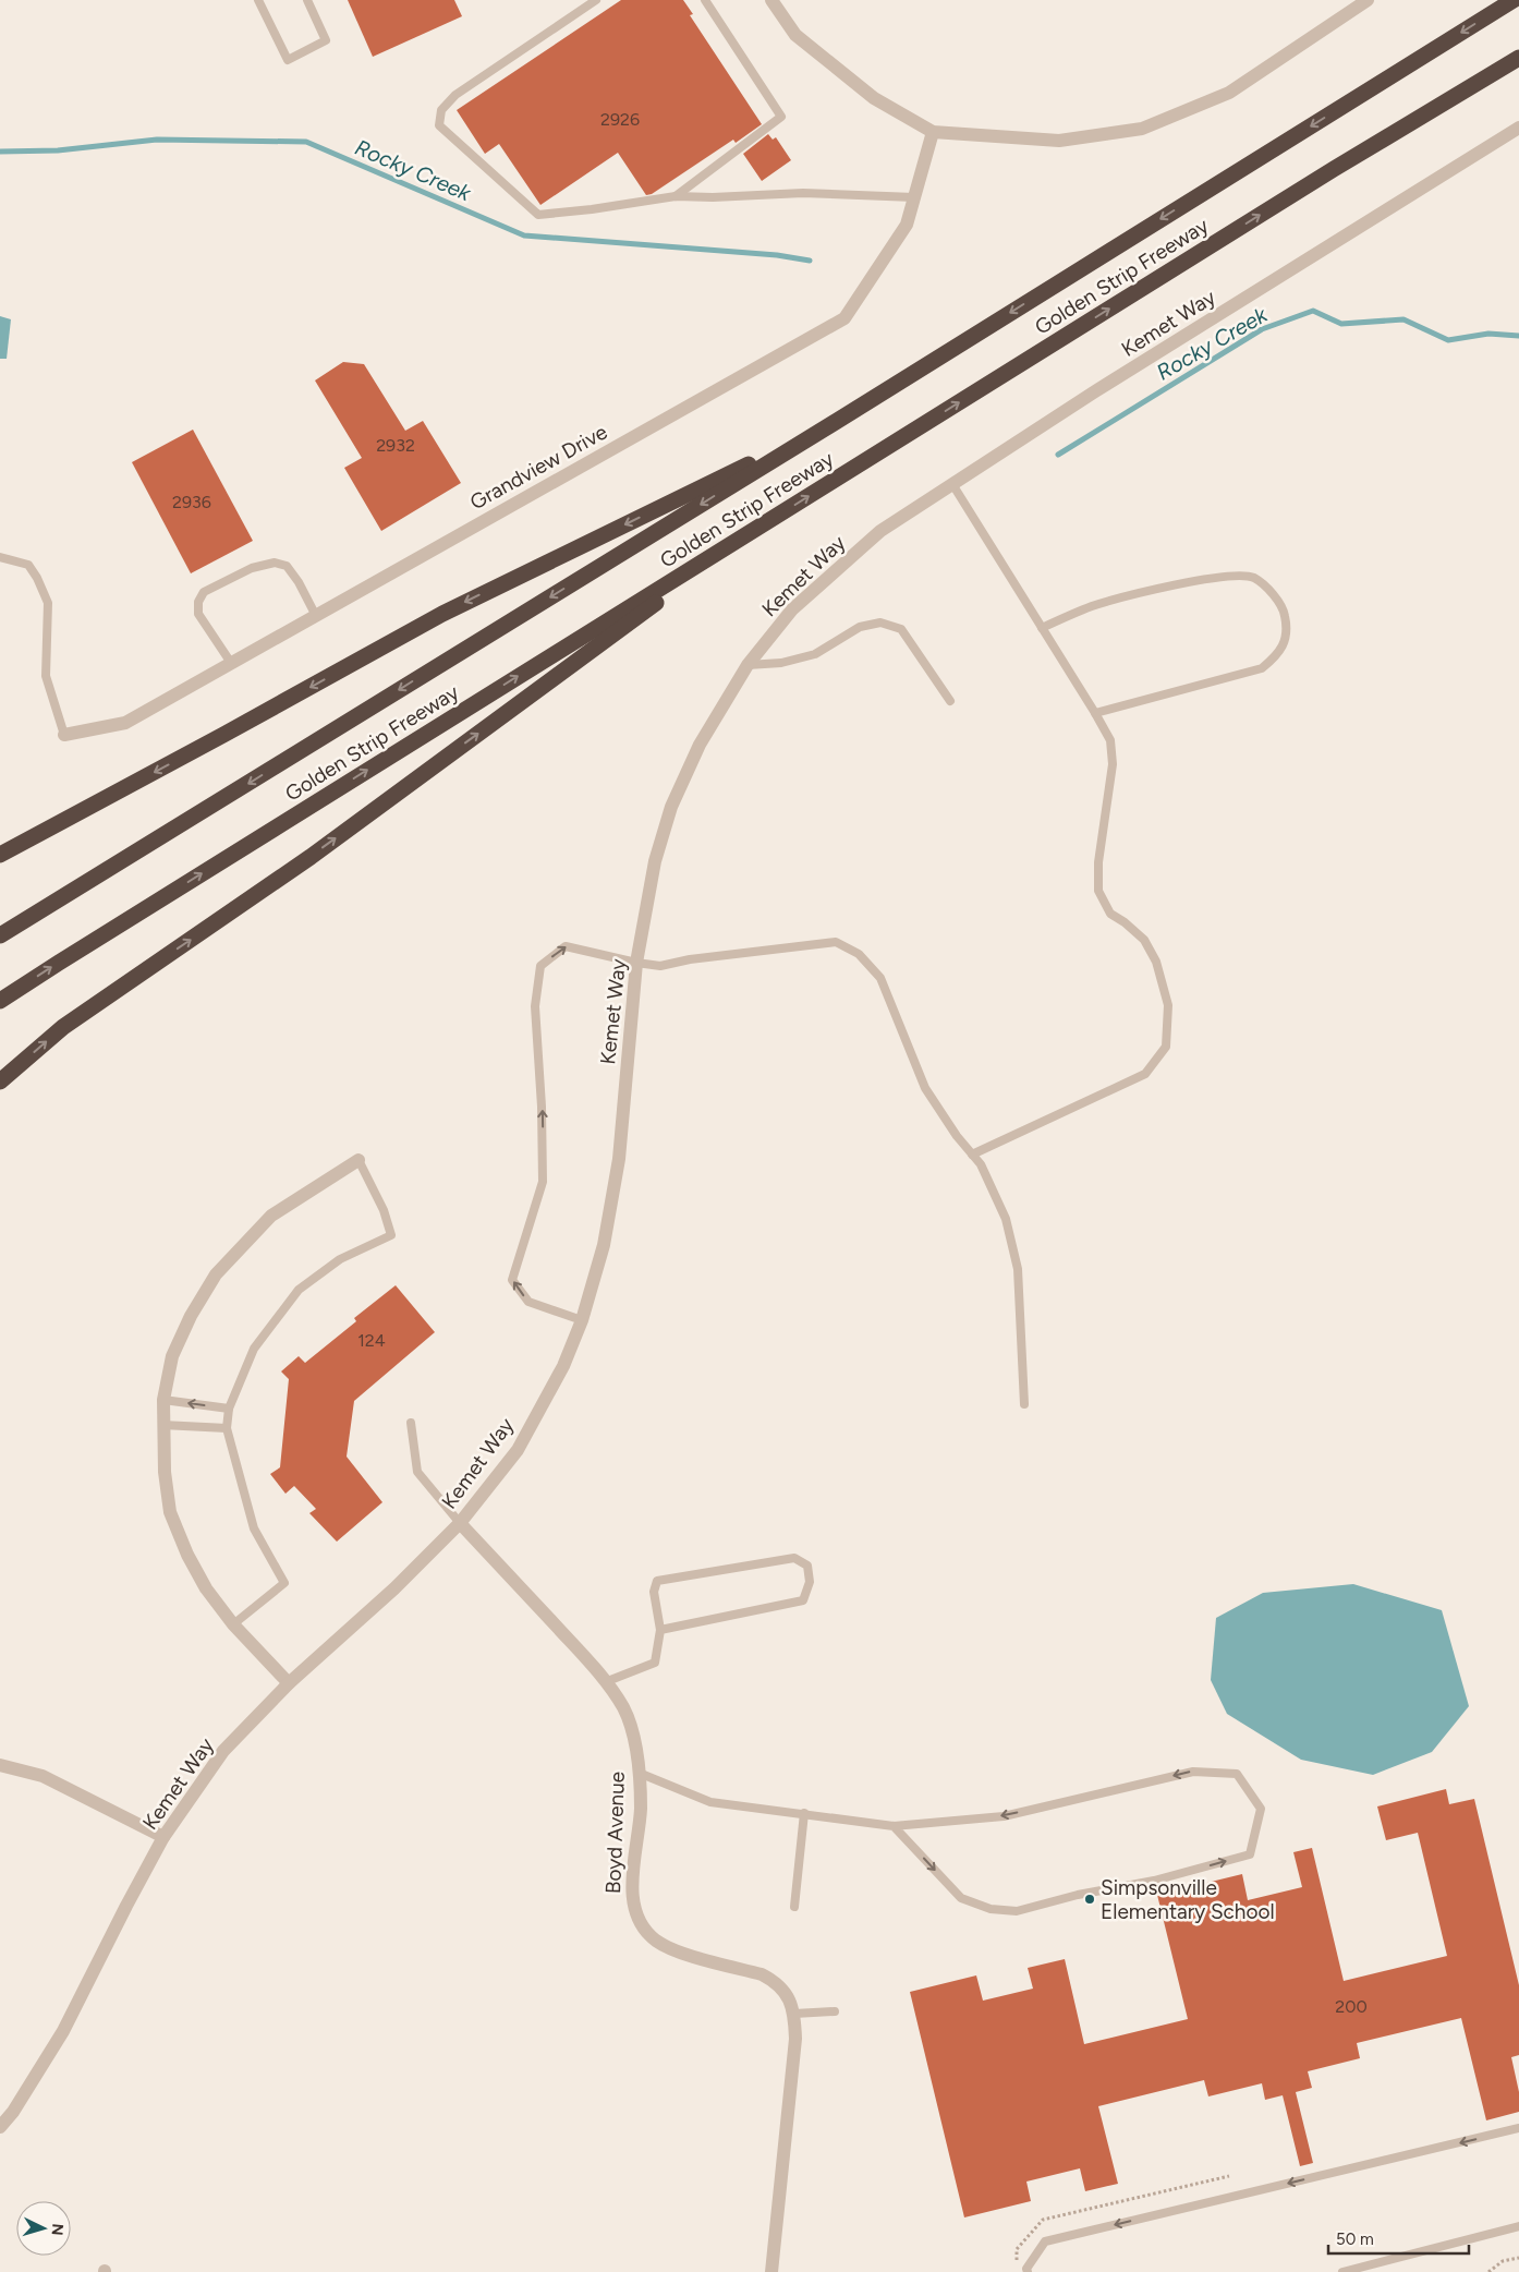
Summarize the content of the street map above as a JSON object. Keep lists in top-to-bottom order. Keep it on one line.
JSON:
{"streets":{"highway":["Golden Strip Freeway"],"street":["Kemet Way","Grandview Drive","Boyd Avenue"]},"crossings":[["Kemet Way","Boyd Avenue"]],"water":["Rocky Creek"],"places":["Simpsonville Elementary School"],"house_numbers":["2926","2932","2936","124","200"],"scale_bar":"50 m","north":"right"}
